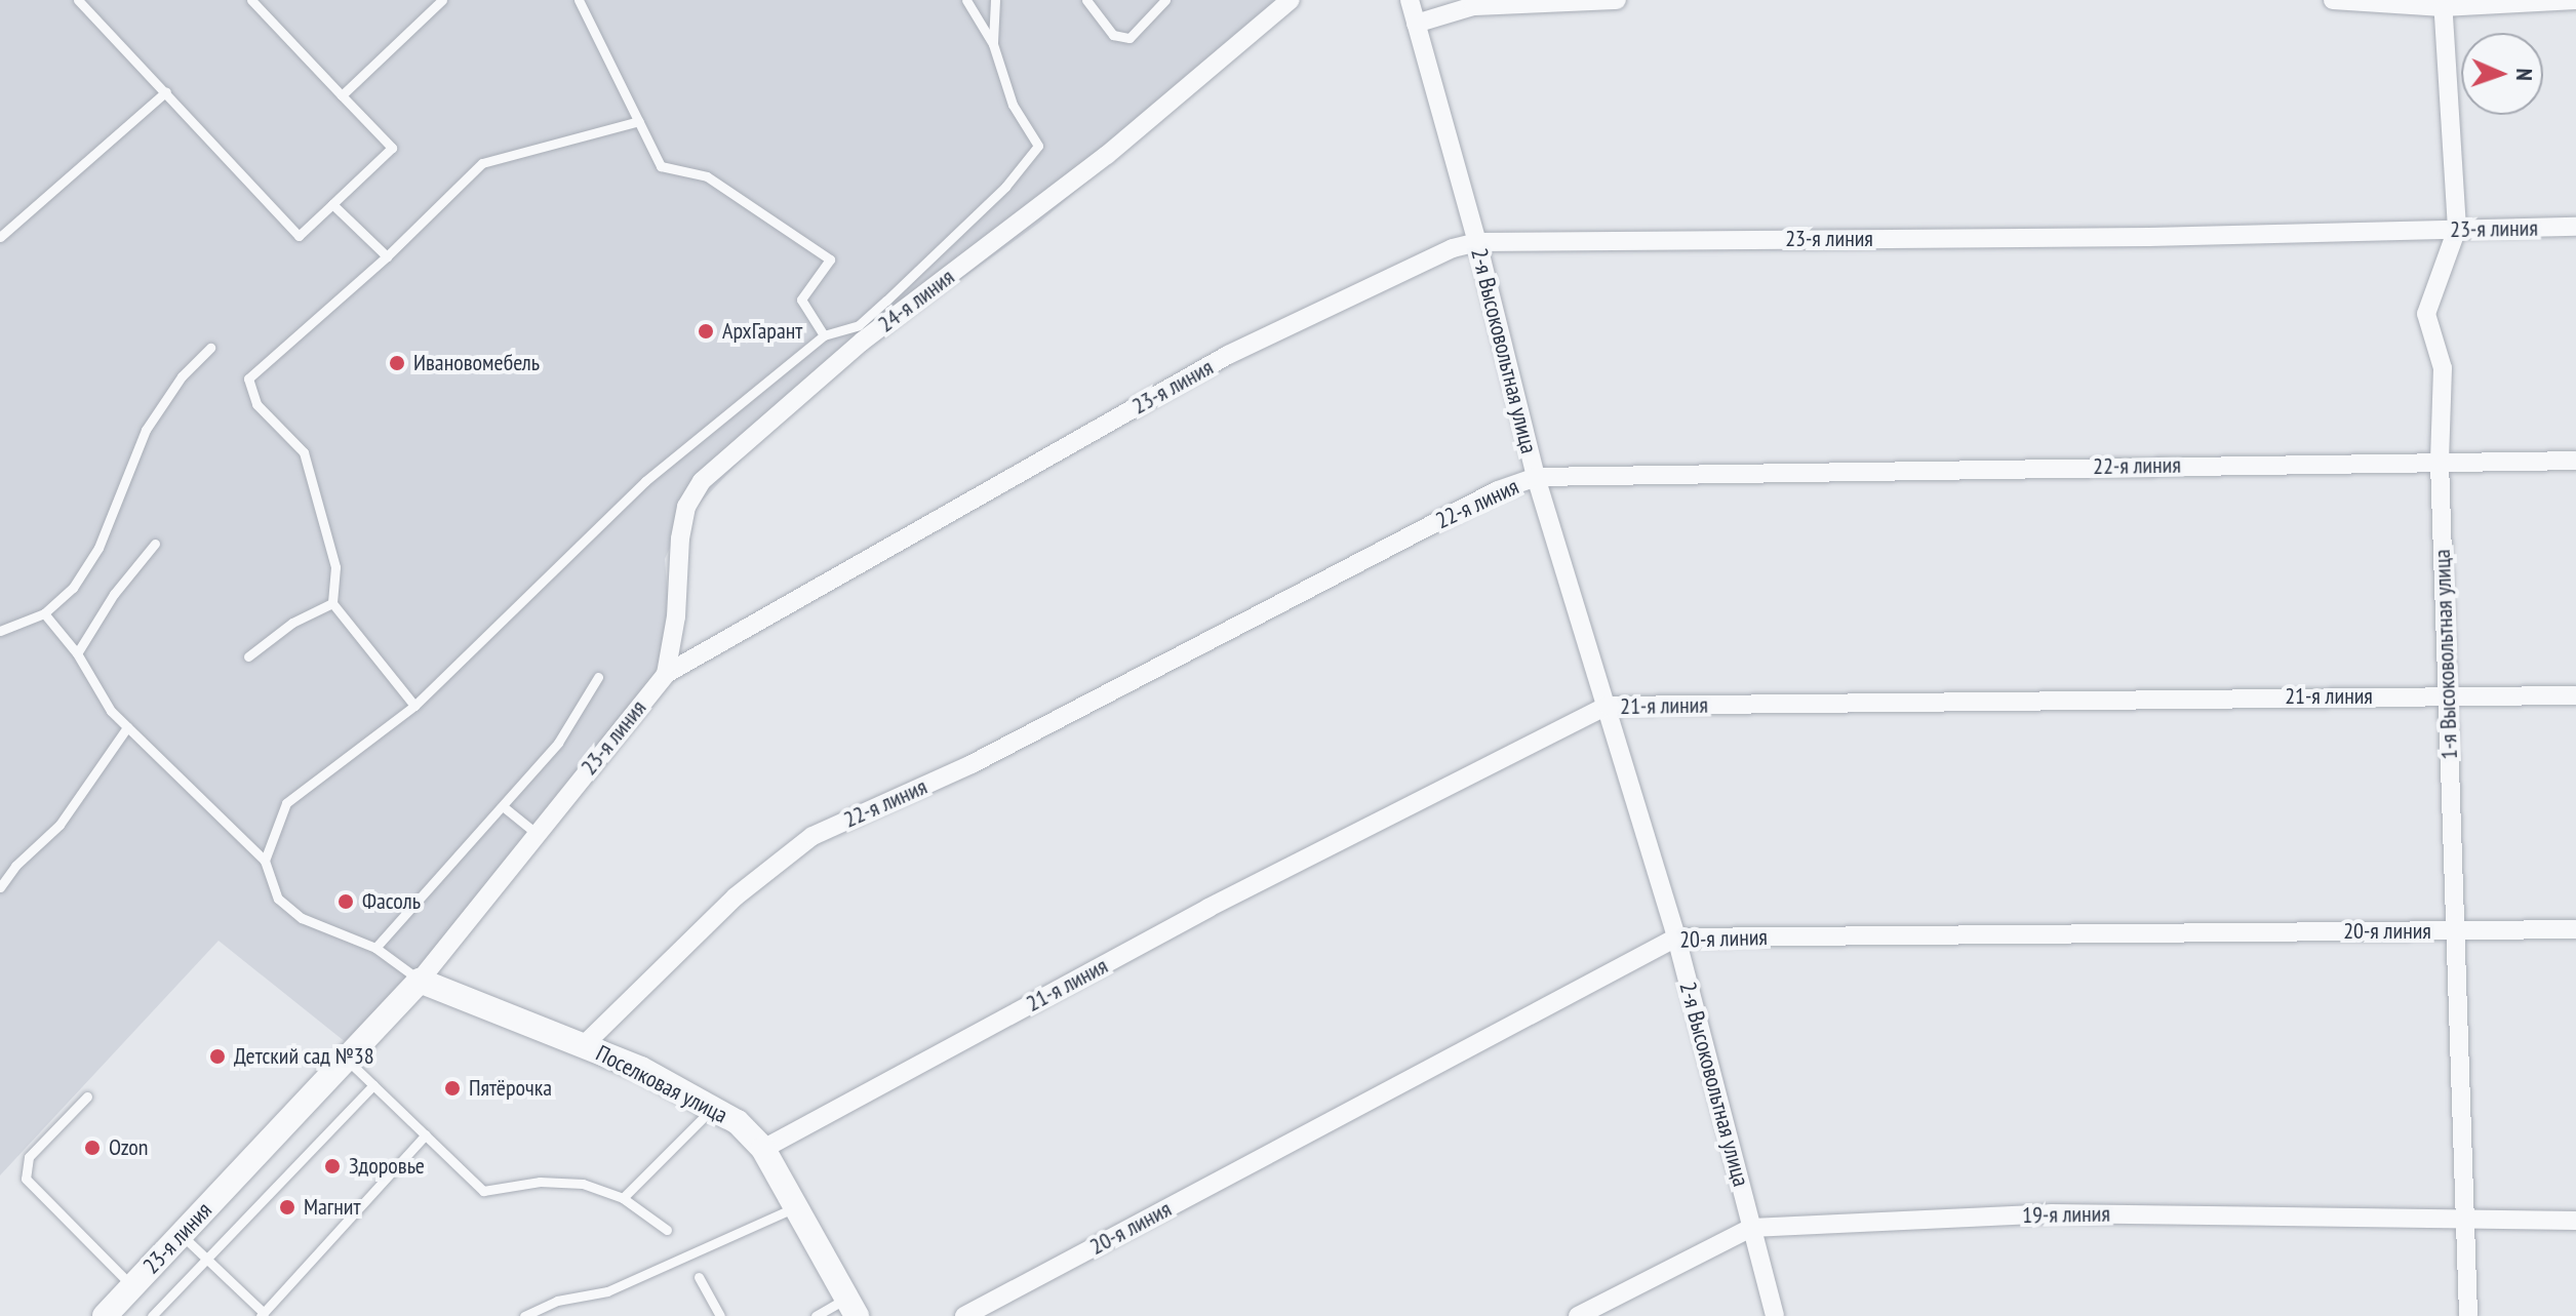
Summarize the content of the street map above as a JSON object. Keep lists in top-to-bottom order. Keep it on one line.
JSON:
{"streets":{"street":["23-я линия","24-я линия","2-я Высоковольтная улица","22-я линия","1-я Высоковольтная улица","21-я линия","20-я линия","Поселковая улица","19-я линия"]},"crossings":[["23-я линия","24-я линия"],["23-я линия","2-я Высоковольтная улица"],["23-я линия","1-я Высоковольтная улица"],["23-я линия","Поселковая улица"],["2-я Высоковольтная улица","22-я линия"],["2-я Высоковольтная улица","21-я линия"],["2-я Высоковольтная улица","20-я линия"],["2-я Высоковольтная улица","19-я линия"],["22-я линия","1-я Высоковольтная улица"],["22-я линия","Поселковая улица"],["1-я Высоковольтная улица","21-я линия"],["1-я Высоковольтная улица","20-я линия"],["1-я Высоковольтная улица","19-я линия"],["21-я линия","Поселковая улица"]],"places":["АрхГарант","Ивановомебель","Фасоль","Детский сад №38","Пятёрочка","Ozon","Здоровье","Магнит"],"north":"right"}
